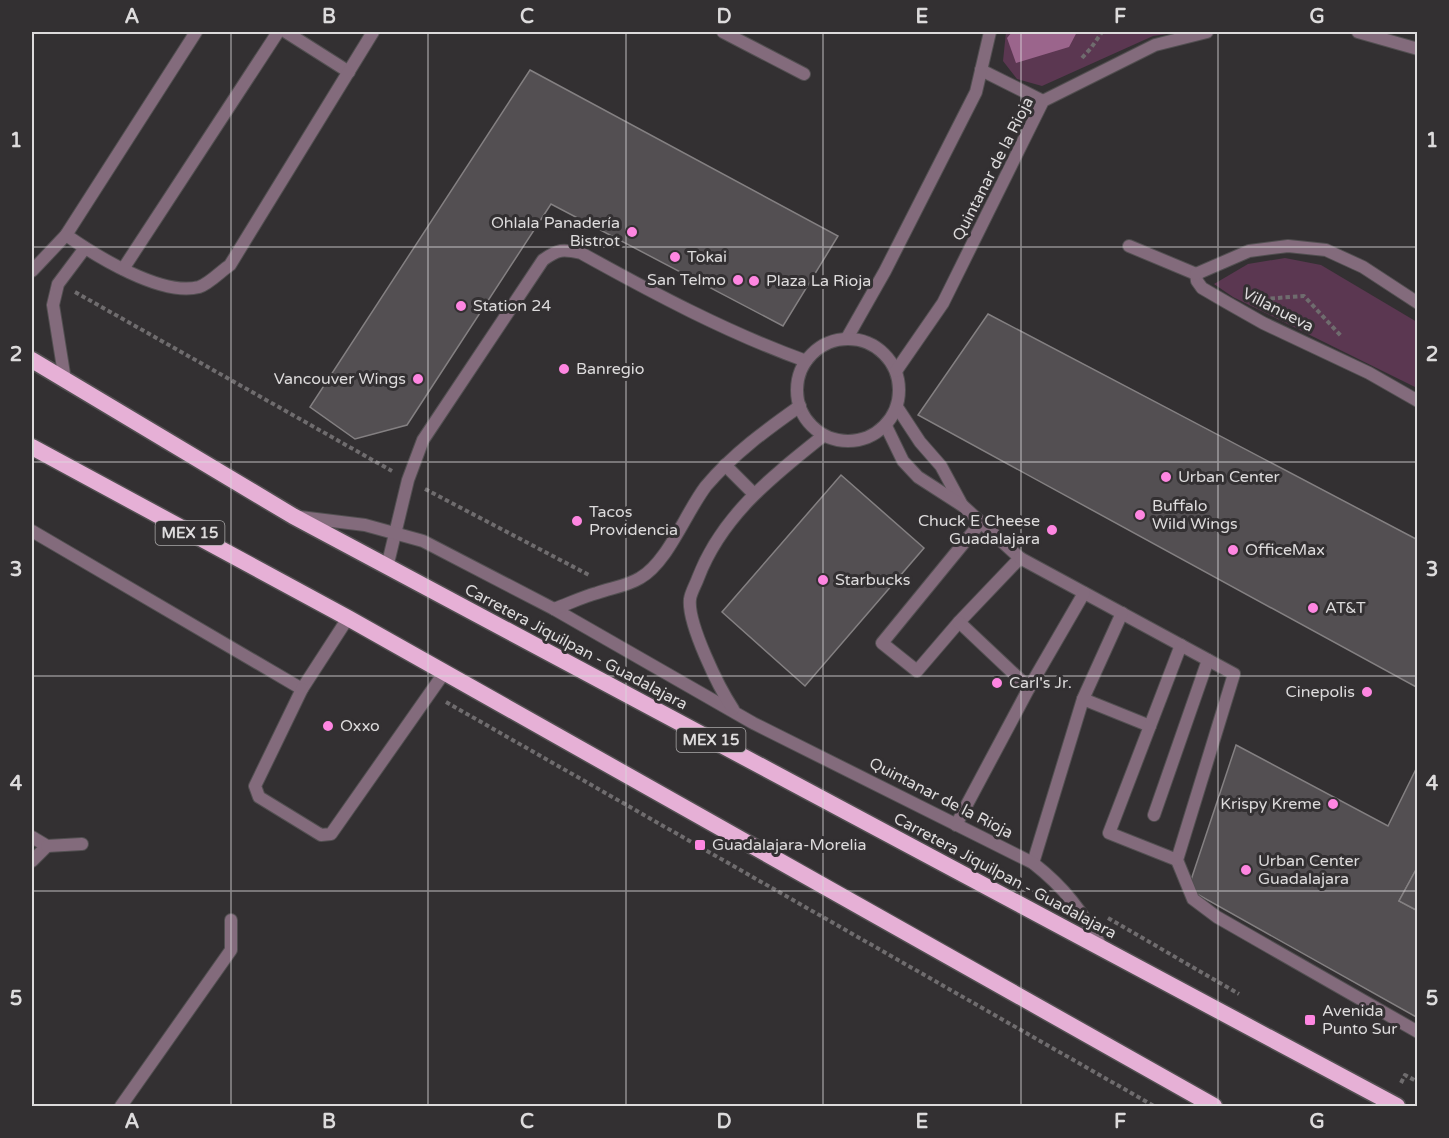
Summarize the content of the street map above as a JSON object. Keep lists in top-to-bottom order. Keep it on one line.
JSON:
{"streets":{"highway":["MEX 15","Carretera Jiquilpan - Guadalajara"],"street":["Quintanar de la Rioja","Villanueva"]},"crossings":[["Quintanar de la Rioja","Carretera Jiquilpan - Guadalajara"]],"places":{"other":["Ohlala Panadería Bistrot","Tokai","San Telmo","Plaza La Rioja","Station 24","Banregio","Vancouver Wings","Urban Center","Buffalo Wild Wings","Tacos Providencia","Chuck E Cheese Guadalajara","OfficeMax","Starbucks","AT&T","Carl's Jr.","Cinepolis","Oxxo","Krispy Kreme","Urban Center Guadalajara"],"transit":["Guadalajara-Morelia","Avenida Punto Sur"]},"grid":{"columns":["A","B","C","D","E","F","G"],"rows":["1","2","3","4","5"]}}
